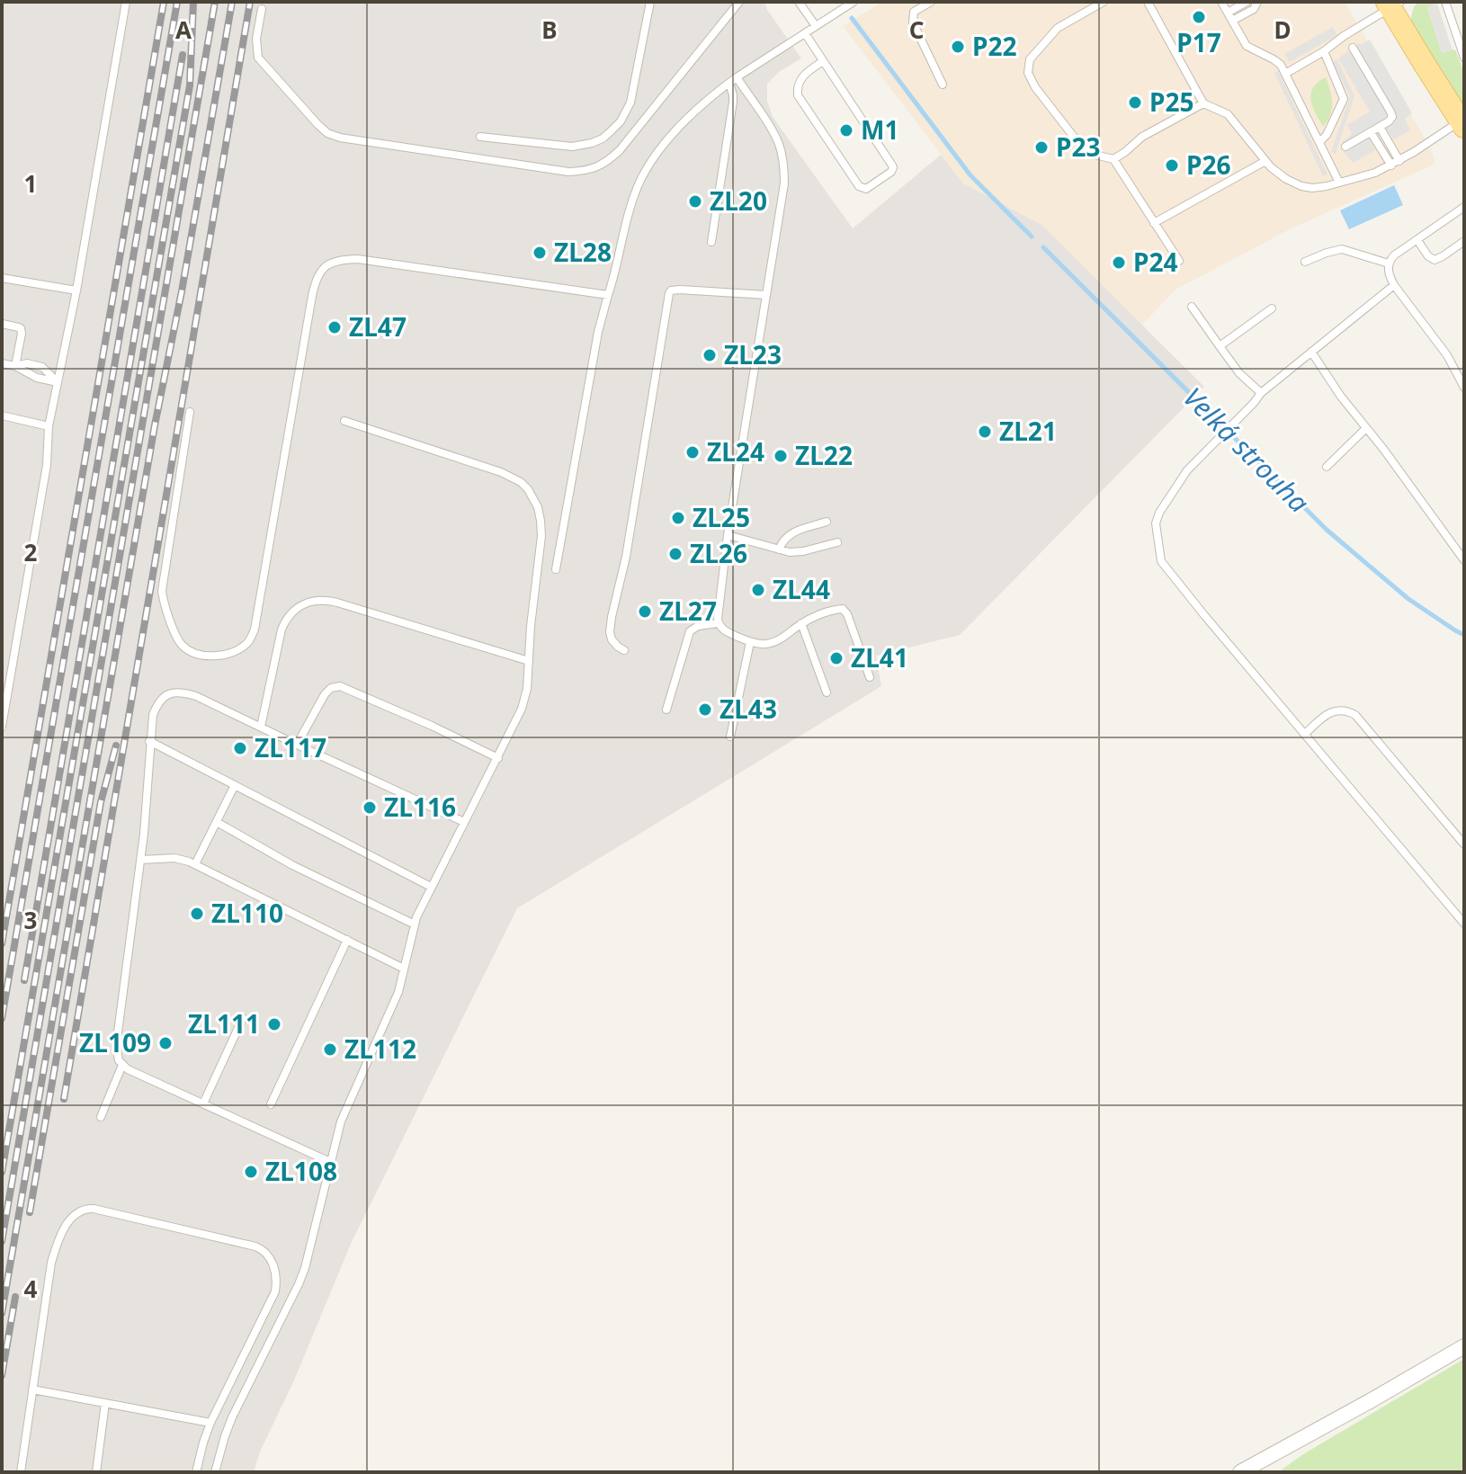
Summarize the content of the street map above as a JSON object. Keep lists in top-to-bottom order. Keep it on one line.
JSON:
{"water":["Velká strouha"],"places":["P17","P22","P25","M1","P23","P26","ZL20","ZL28","P24","ZL47","ZL23","ZL21","ZL24","ZL22","ZL25","ZL26","ZL44","ZL27","ZL41","ZL43","ZL117","ZL116","ZL110","ZL111","ZL109","ZL112","ZL108"],"grid":{"columns":["A","B","C","D"],"rows":["1","2","3","4"]}}
